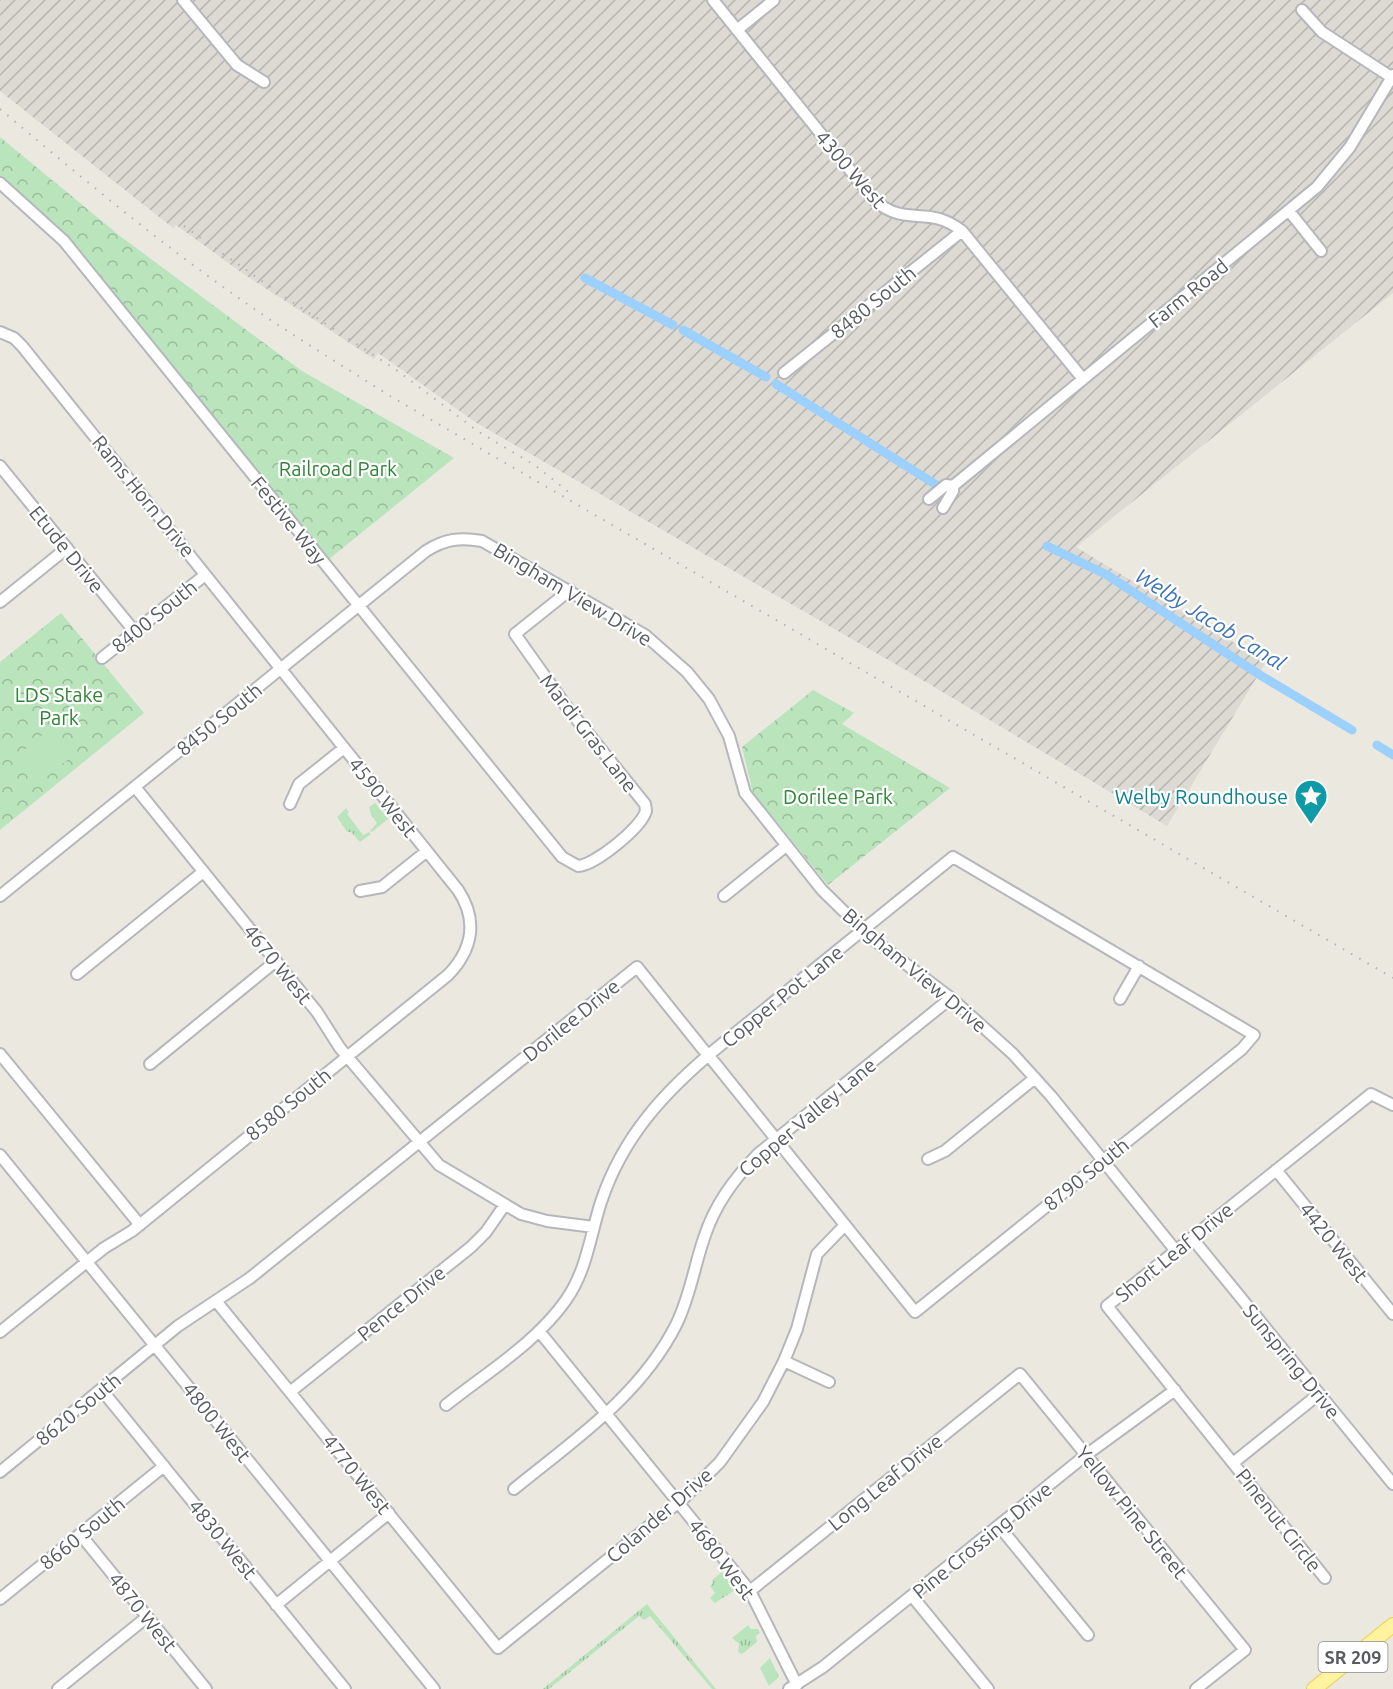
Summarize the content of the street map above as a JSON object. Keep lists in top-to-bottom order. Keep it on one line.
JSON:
{"streets":{"main road":["SR 209"],"street":["4300 West","Farm Road","8480 South","Rams Horn Drive","Festive Way","Etude Drive","Bingham View Drive","8400 South","8450 South","Mardi Gras Lane","4590 West","4670 West","Copper Pot Lane","Dorilee Drive","8580 South","Copper Valley Lane","8790 South","4420 West","Short Leaf Drive","Pence Drive","Sunspring Drive","8620 South","4800 West","4770 West","Long Leaf Drive","Yellow Pine Street","Colander Drive","Pinenut Circle","8660 South","4830 West","Pine Crossing Drive","4680 West","4870 West"]},"crossings":[["4300 West","Farm Road"],["4300 West","8480 South"],["Rams Horn Drive","8400 South"],["Rams Horn Drive","8450 South"],["Rams Horn Drive","4590 West"],["Festive Way","8450 South"],["Festive Way","Mardi Gras Lane"],["Etude Drive","8400 South"],["Bingham View Drive","8450 South"],["Bingham View Drive","Mardi Gras Lane"],["Bingham View Drive","Copper Pot Lane"],["Bingham View Drive","Copper Valley Lane"],["Bingham View Drive","8790 South"],["Bingham View Drive","Short Leaf Drive"],["8450 South","4590 West"],["8450 South","4670 West"],["4590 West","8580 South"],["4670 West","Copper Pot Lane"],["4670 West","Dorilee Drive"],["4670 West","8580 South"],["4670 West","Pence Drive"],["Copper Pot Lane","Dorilee Drive"],["Copper Pot Lane","8790 South"],["Copper Pot Lane","4680 West"],["Dorilee Drive","Copper Valley Lane"],["Dorilee Drive","8790 South"],["Dorilee Drive","8620 South"],["Dorilee Drive","4800 West"],["Dorilee Drive","4770 West"],["Dorilee Drive","Colander Drive"],["8580 South","4800 West"],["Copper Valley Lane","4680 West"],["4420 West","Short Leaf Drive"],["Short Leaf Drive","Sunspring Drive"],["Short Leaf Drive","Pinenut Circle"],["Short Leaf Drive","Pine Crossing Drive"],["Pence Drive","4770 West"],["8620 South","4800 West"],["8620 South","4830 West"],["4770 West","Colander Drive"],["Long Leaf Drive","Yellow Pine Street"],["Long Leaf Drive","4680 West"],["Yellow Pine Street","Pine Crossing Drive"],["Colander Drive","4680 West"],["8660 South","4830 West"],["8660 South","4870 West"],["Pine Crossing Drive","4680 West"]],"water":["Welby Jacob Canal"],"parks":["Railroad Park","LDS Stake Park","Dorilee Park"],"places":{"place":["Welby Roundhouse"]}}
